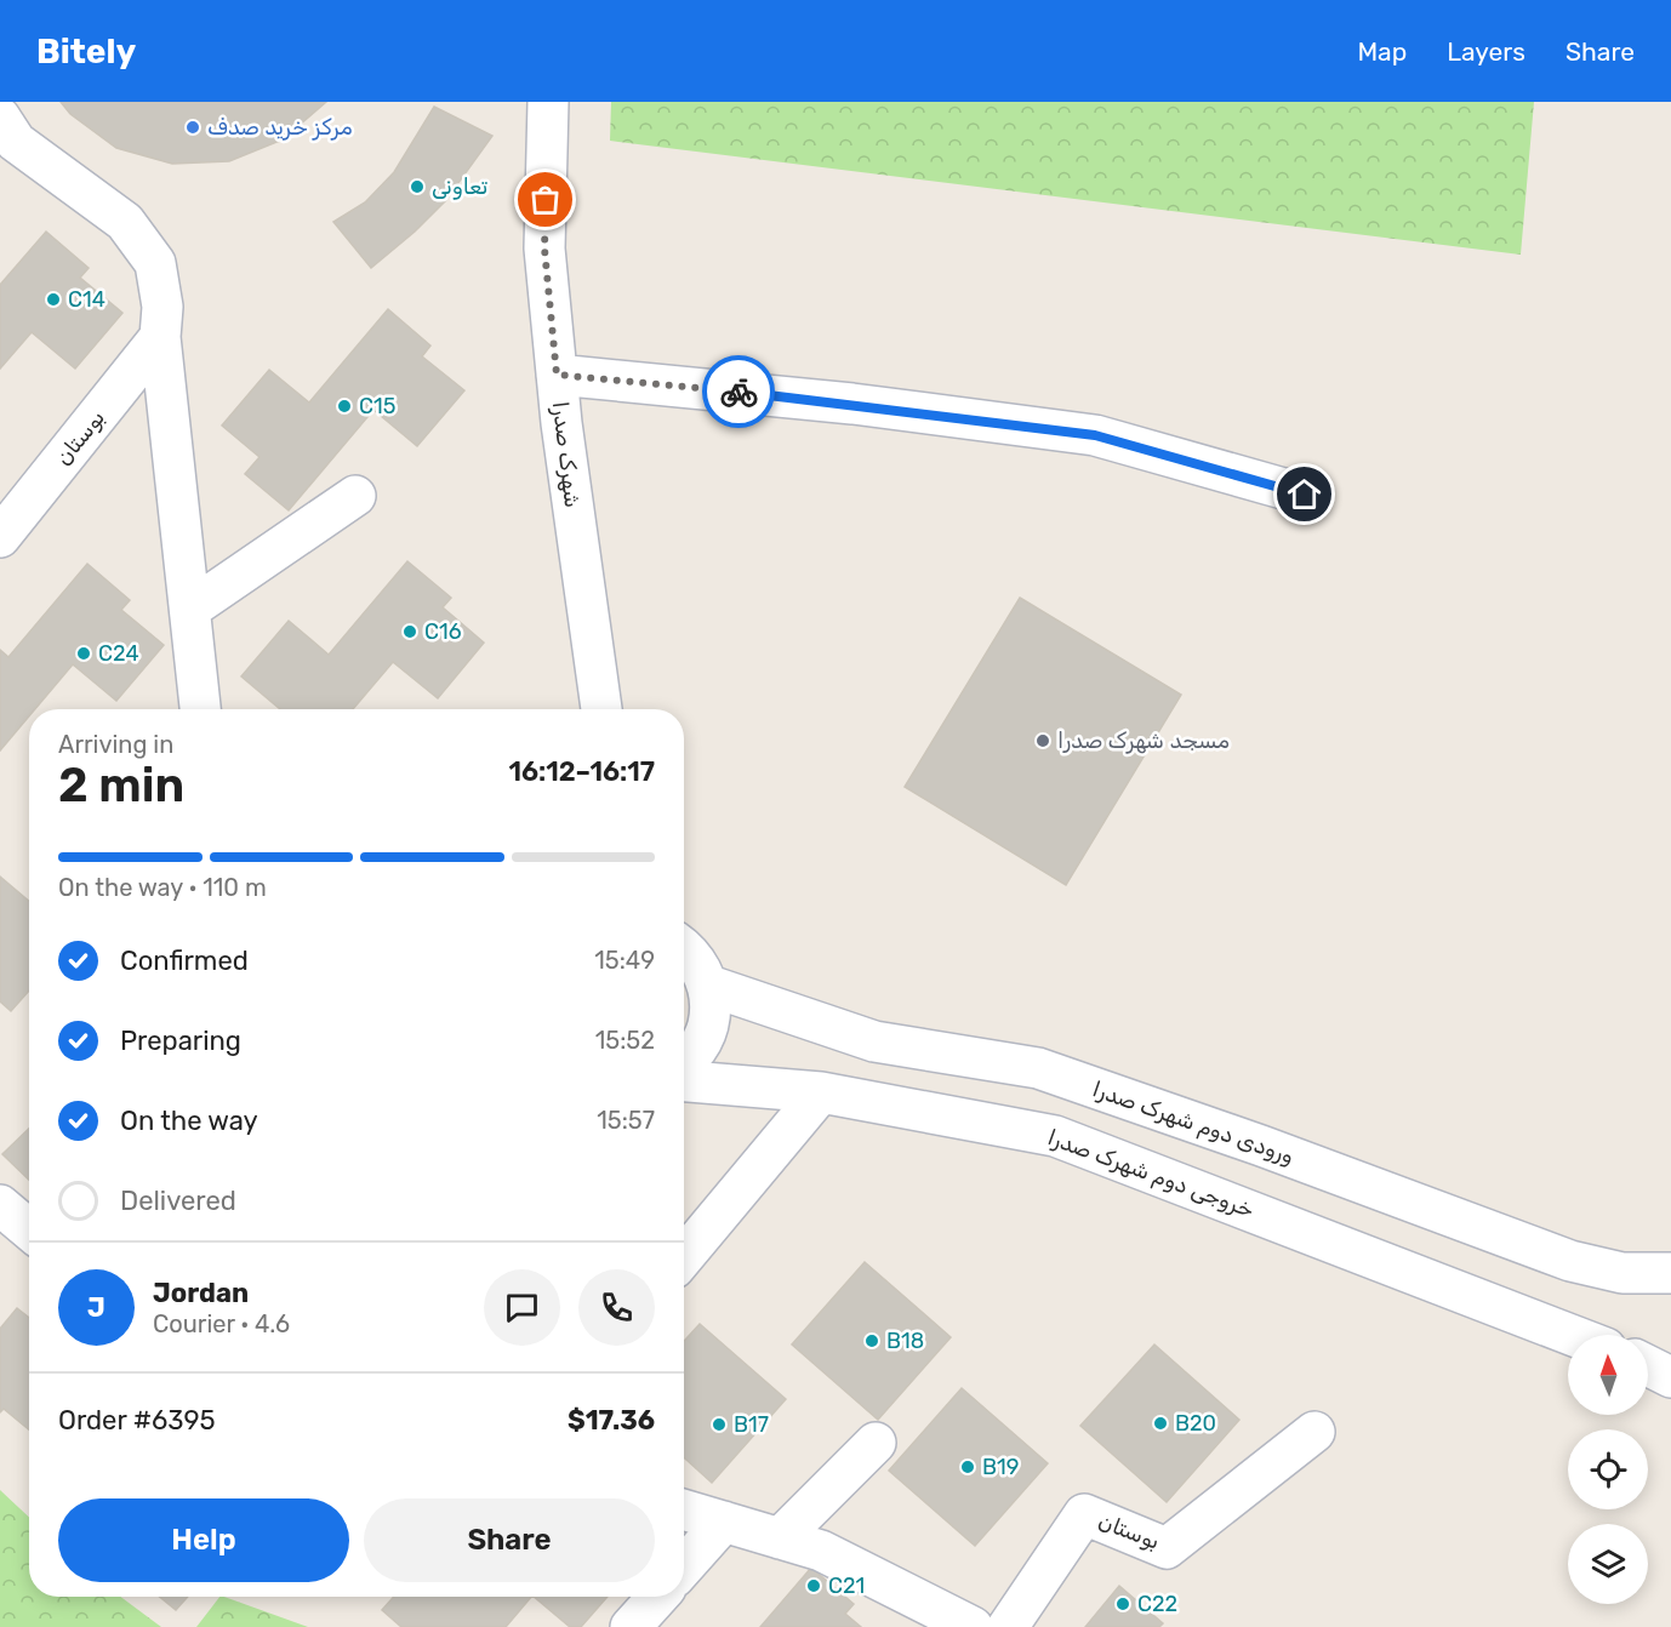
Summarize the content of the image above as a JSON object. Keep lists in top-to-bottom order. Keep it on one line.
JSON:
{"streets":{"street":["بوستان","شهرک صدرا","ورودی دوم شهرک صدرا","خروجی دوم شهرک صدرا"]},"places":["مرکز خرید صدف","تعاونی","C14","C15","C16","C24","مسجد شهرک صدرا","B18","B20","B17","B19","C21","C22"],"north":"top","page":{"header":"Bitely","nav":["Map","Layers","Share"],"heading":["2 min","Arriving in","16:12–16:17"],"panel":["Jordan","Courier · 4.6","Order #6395","$17.36"],"bar":"On the way · 110 m","list":[["Confirmed","15:49"],["Preparing","15:52"],["On the way","15:57"],"Delivered"],"round":"J","buttons":["Help","Share"]}}
